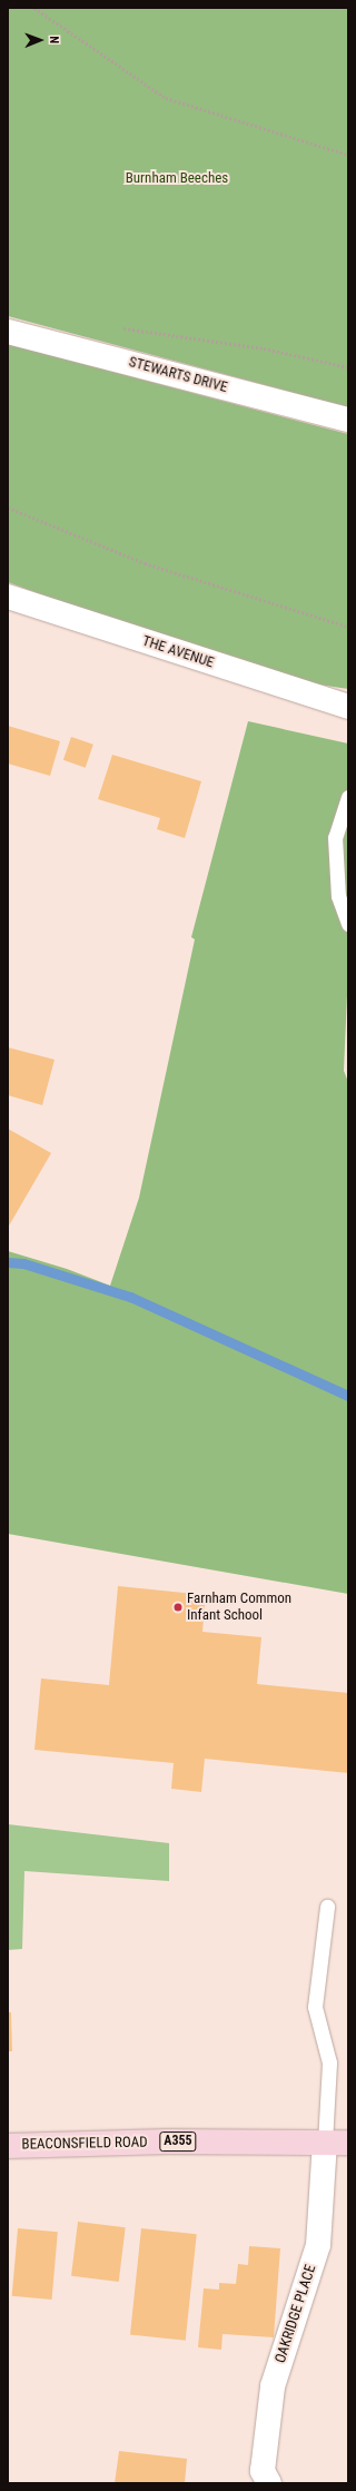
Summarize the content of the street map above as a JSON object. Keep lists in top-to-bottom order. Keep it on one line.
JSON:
{"streets":{"main road":["A355","BEACONSFIELD ROAD"],"street":["STEWARTS DRIVE","THE AVENUE","OAKRIDGE PLACE"]},"crossings":[["BEACONSFIELD ROAD","OAKRIDGE PLACE"]],"parks":["Burnham Beeches"],"places":["Farnham Common Infant School"],"north":"right"}
